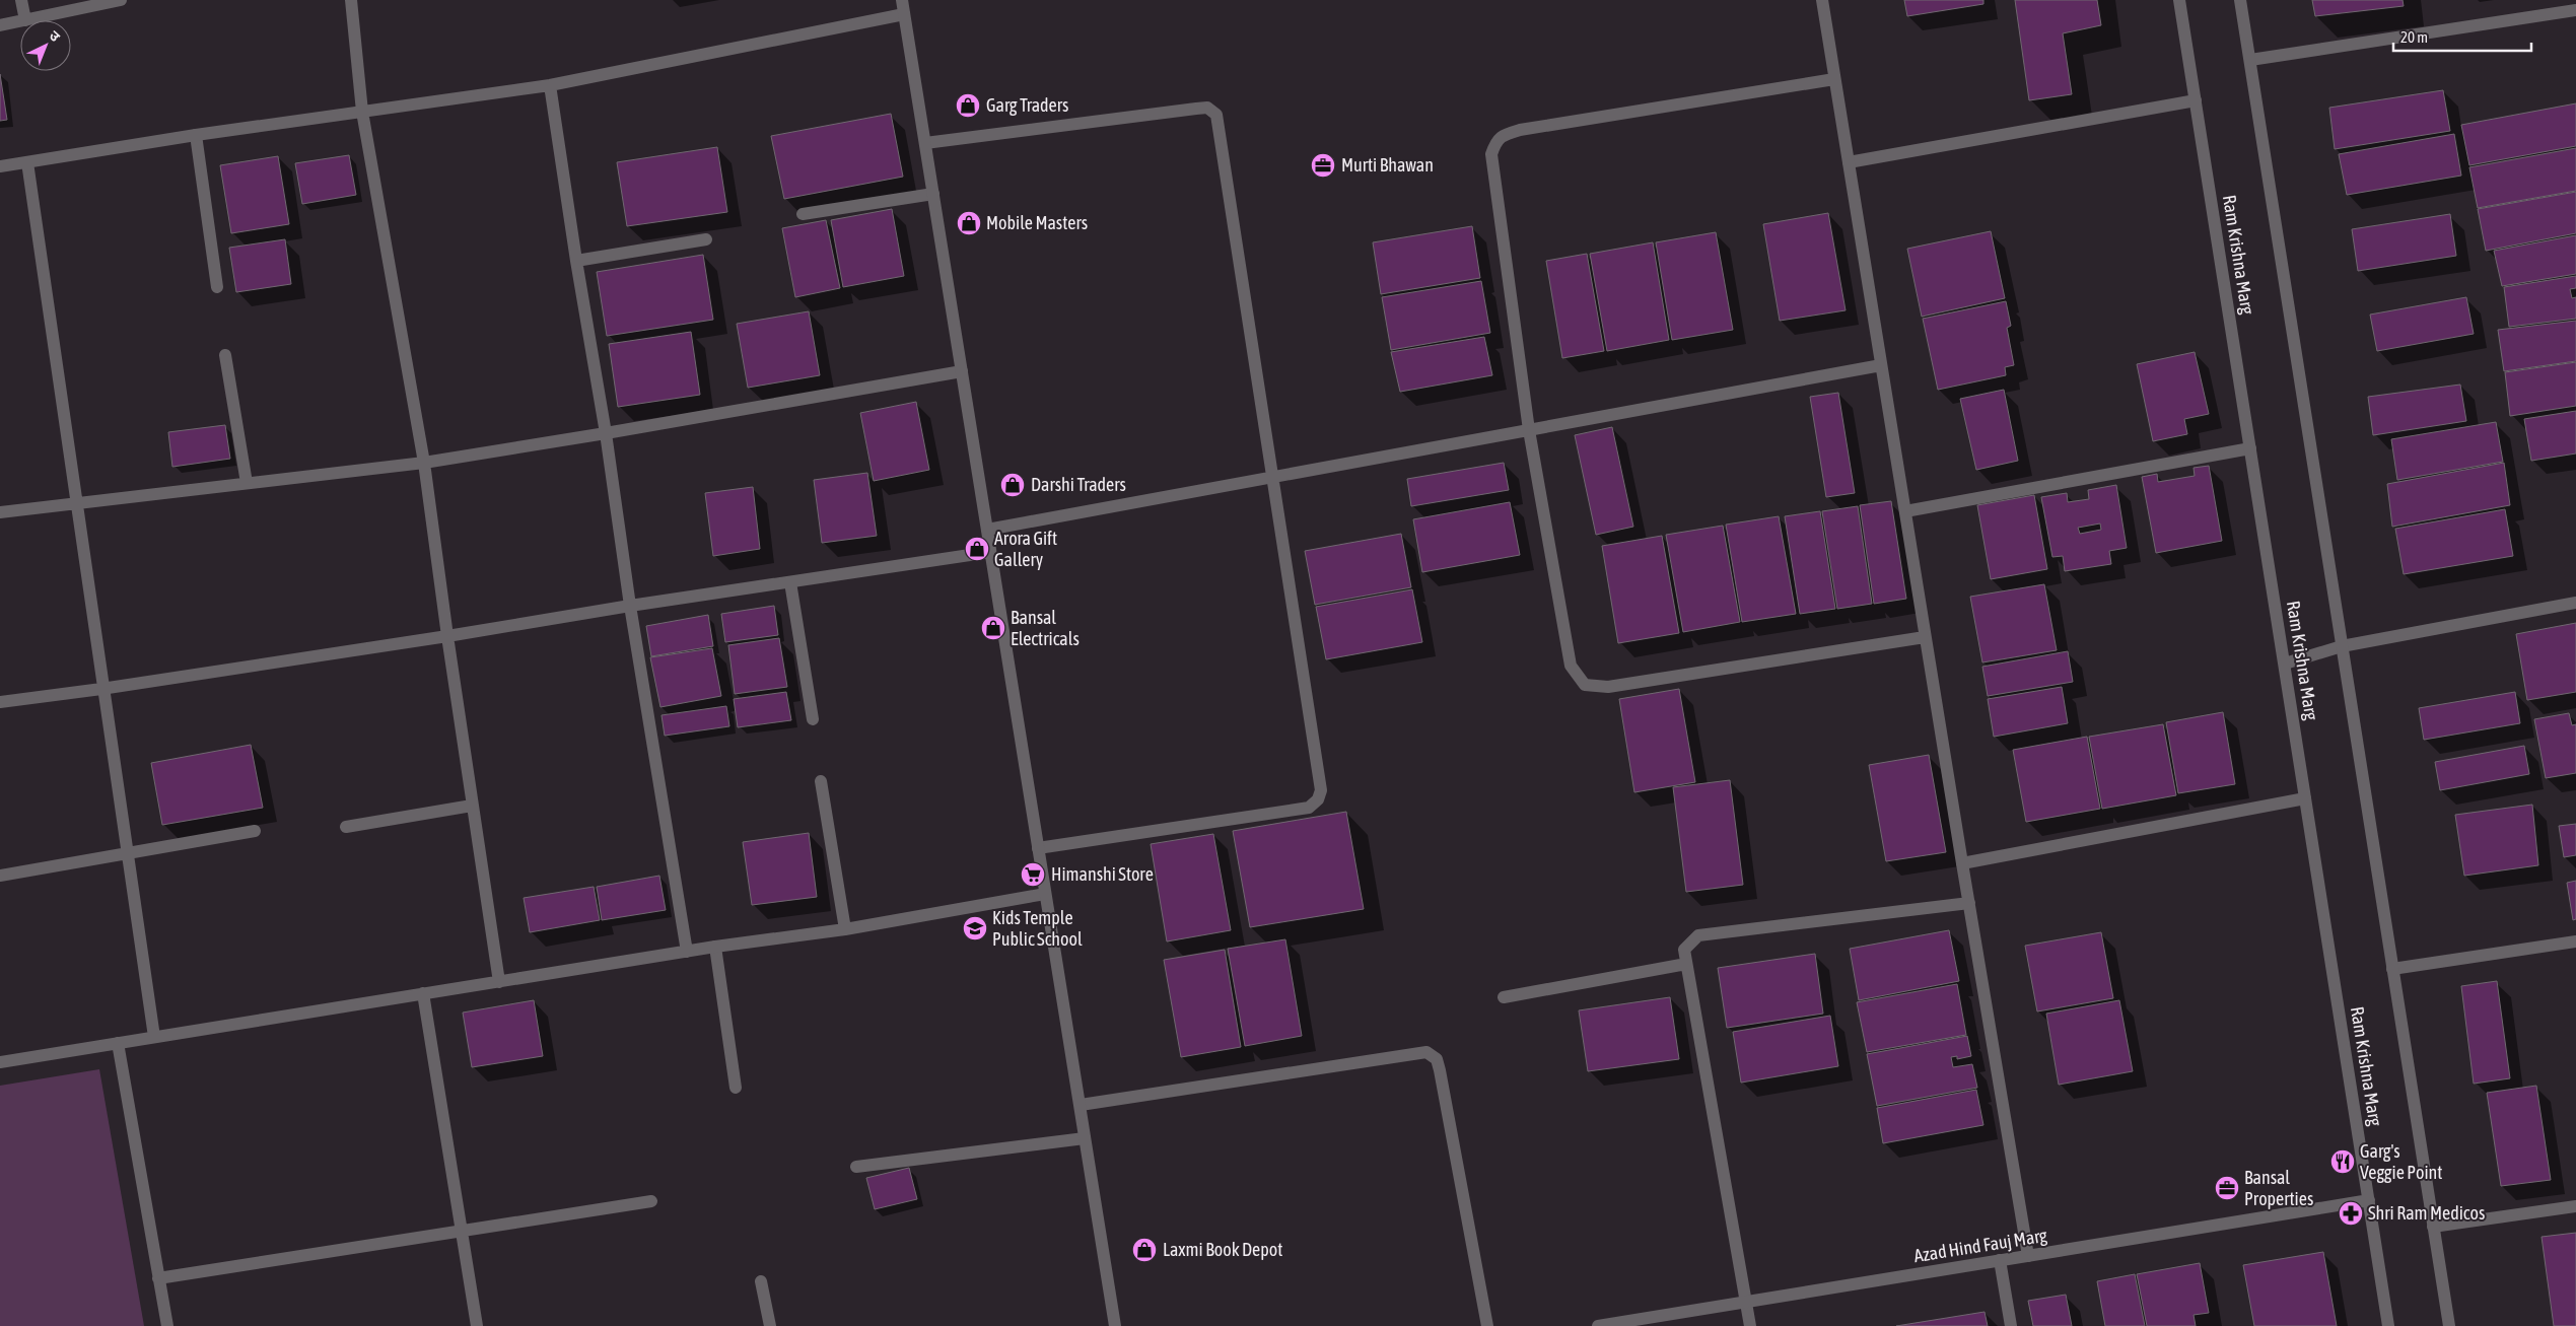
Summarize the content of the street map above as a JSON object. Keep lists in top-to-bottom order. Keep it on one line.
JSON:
{"streets":{"street":["Ram Krishna Marg","Azad Hind Fauj Marg"]},"crossings":[["Ram Krishna Marg","Azad Hind Fauj Marg"]],"places":{"shop":["Garg Traders","Mobile Masters","Darshi Traders","Arora Gift Gallery","Bansal Electricals","Laxmi Book Depot"],"office":["Murti Bhawan","Bansal Properties"],"supermarket":["Himanshi Store"],"school or university":["Kids Temple Public School"],"restaurant":["Garg's Veggie Point"],"pharmacy":["Shri Ram Medicos"]},"scale_bar":"20 m","north":"top right"}
